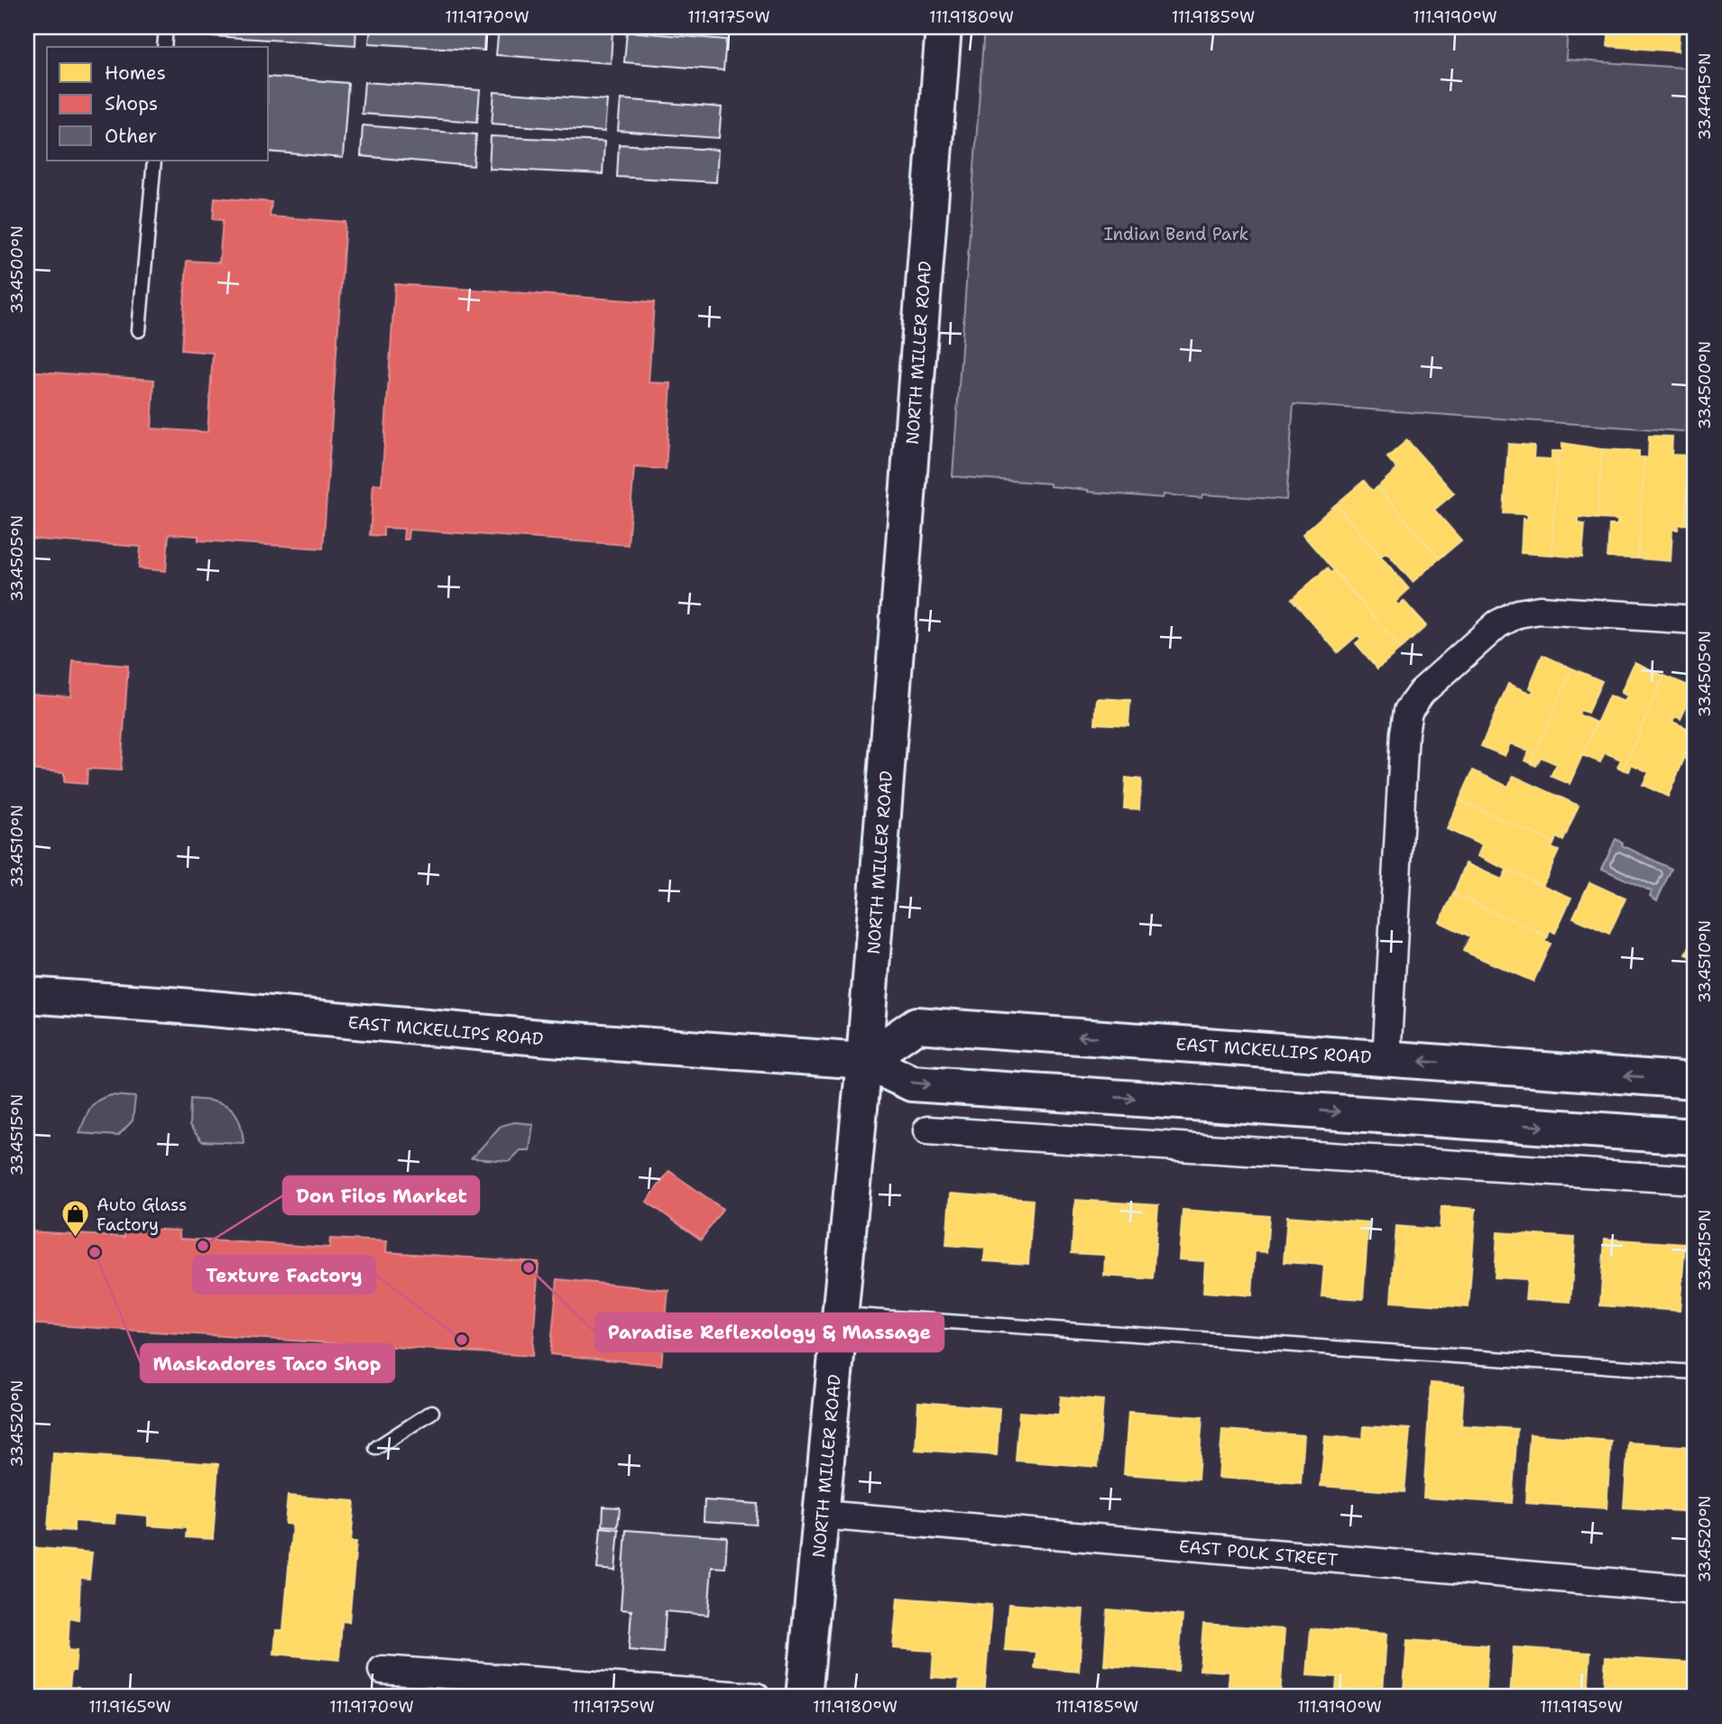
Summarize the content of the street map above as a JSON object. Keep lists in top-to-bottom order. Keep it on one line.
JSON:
{"streets":{"main road":["NORTH MILLER ROAD","EAST MCKELLIPS ROAD"],"street":["EAST POLK STREET"]},"crossings":[["NORTH MILLER ROAD","EAST MCKELLIPS ROAD"],["NORTH MILLER ROAD","EAST POLK STREET"]],"parks":["Indian Bend Park"],"places":{"shop":["Auto Glass Factory"],"other":["Don Filos Market","Maskadores Taco Shop","Paradise Reflexology & Massage","Texture Factory"]},"legend":["Homes","Shops","Other"],"coordinates":["111.9170°W","111.9175°W","111.9180°W","111.9185°W","111.9190°W","33.4495°N","33.4500°N","33.4505°N","33.4510°N","33.4515°N","33.4520°N","111.9165°W","111.9195°W"]}
